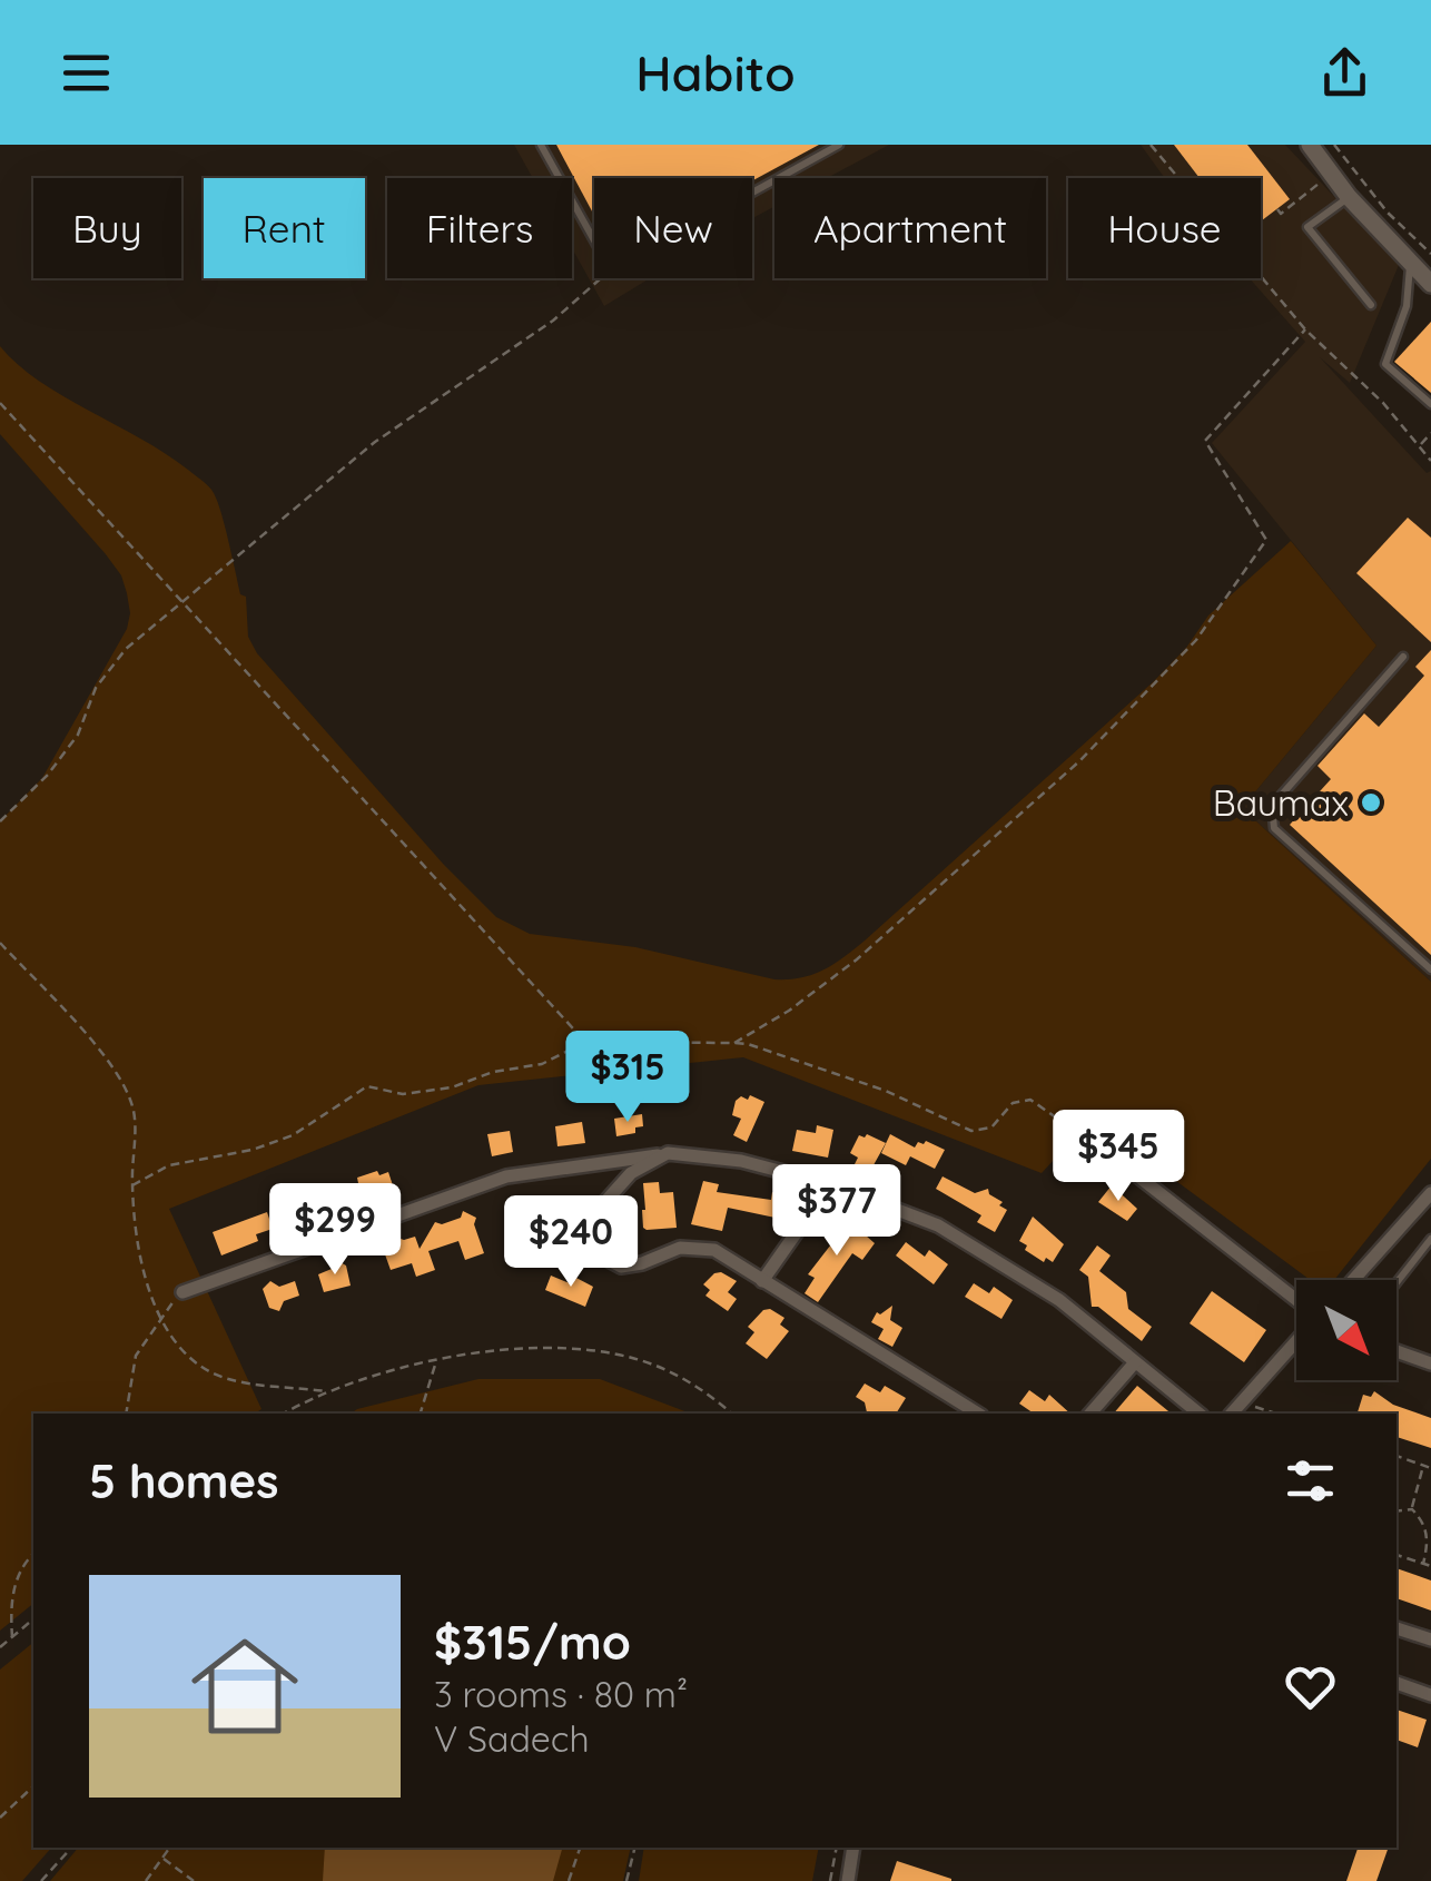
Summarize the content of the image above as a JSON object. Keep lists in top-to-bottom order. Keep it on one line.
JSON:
{"places":["Baumax"],"north":"bottom right","page":{"header":"Habito","chip":["Buy","Rent","Filters","New","Apartment","House"],"price":["$315","$345","$377","$299","$240"],"heading":"5 homes","list":[{"name":"$315/mo","note":"3 rooms · 80 m² · V Sadech"}]}}
